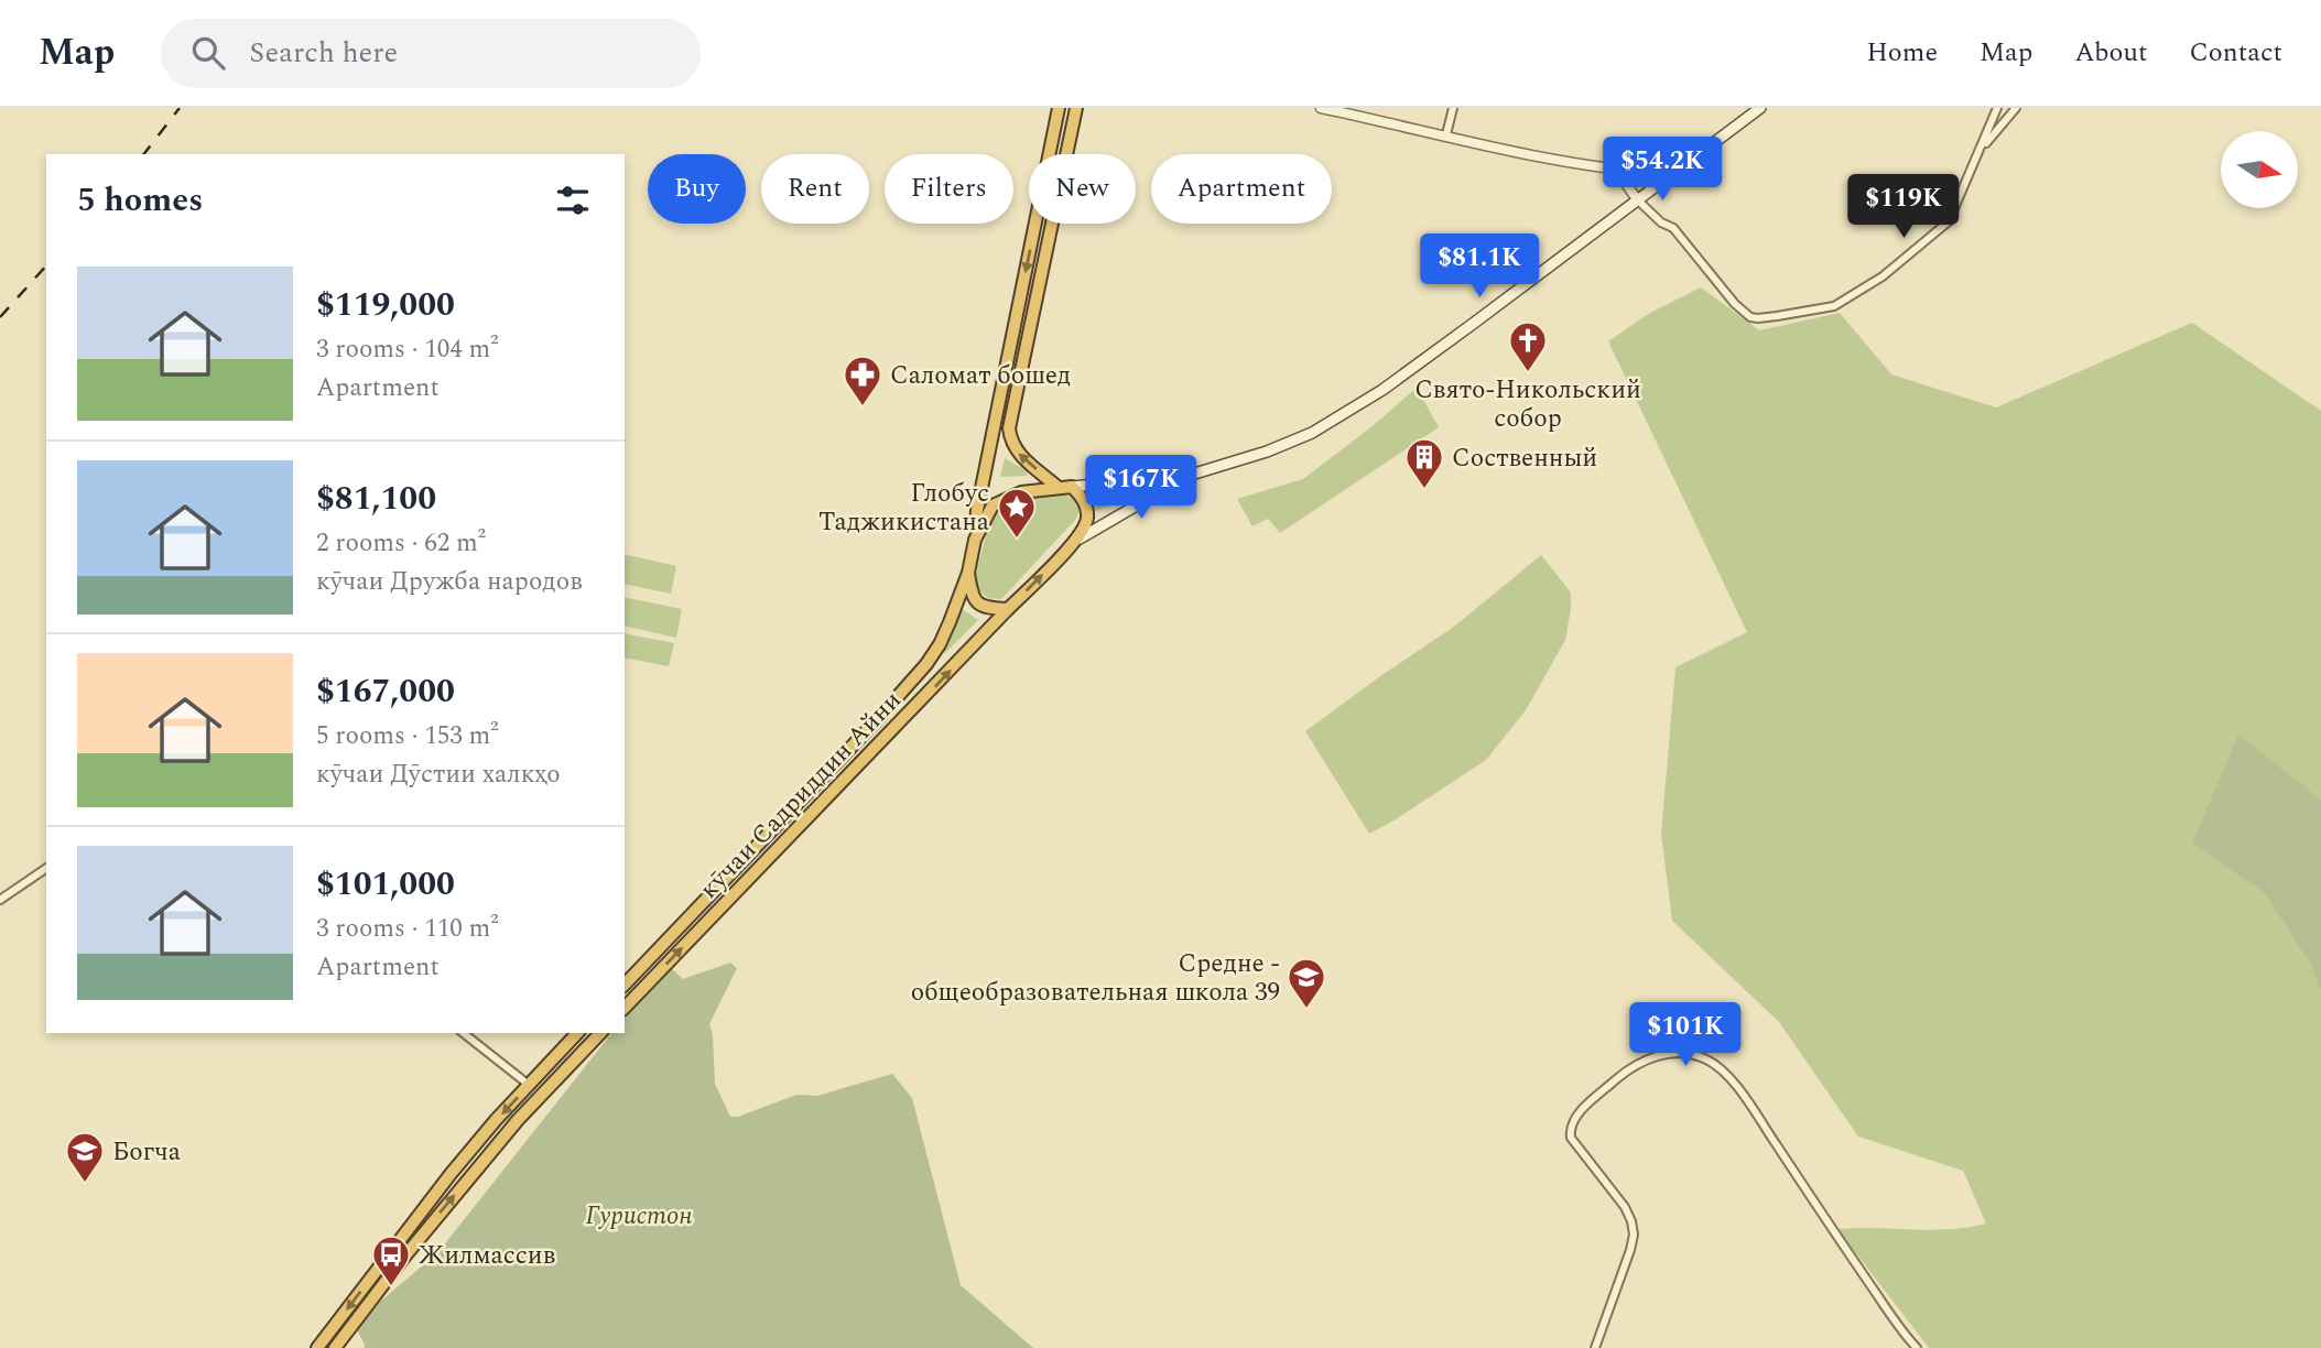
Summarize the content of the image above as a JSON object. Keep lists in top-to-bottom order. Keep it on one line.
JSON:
{"streets":{"highway":["кӯчаи Садриддин Айни"]},"parks":["Гуристон"],"places":{"church":["Свято-Никольский собор"],"pharmacy":["Саломат бошед"],"building":["Соственный"],"place":["Глобус Таджикистана"],"school or university":["Средне - общеобразовательная школа 39","Богча"],"bus stop":["Жилмассив"]},"north":"right","page":{"header":"Map","search":"Search here","nav":["Home","Map","About","Contact"],"price":["$54.2K","$119K","$81.1K","$167K","$101K"],"chip":["Buy","Rent","Filters","New","Apartment"],"heading":"5 homes","list":[{"name":"$119,000","note":"3 rooms · 104 m² · Apartment"},{"name":"$81,100","note":"2 rooms · 62 m² · кӯчаи Дружба народов"},{"name":"$167,000","note":"5 rooms · 153 m² · кӯчаи Дӯстии халкҳо"},{"name":"$101,000","note":"3 rooms · 110 m² · Apartment"}]}}
